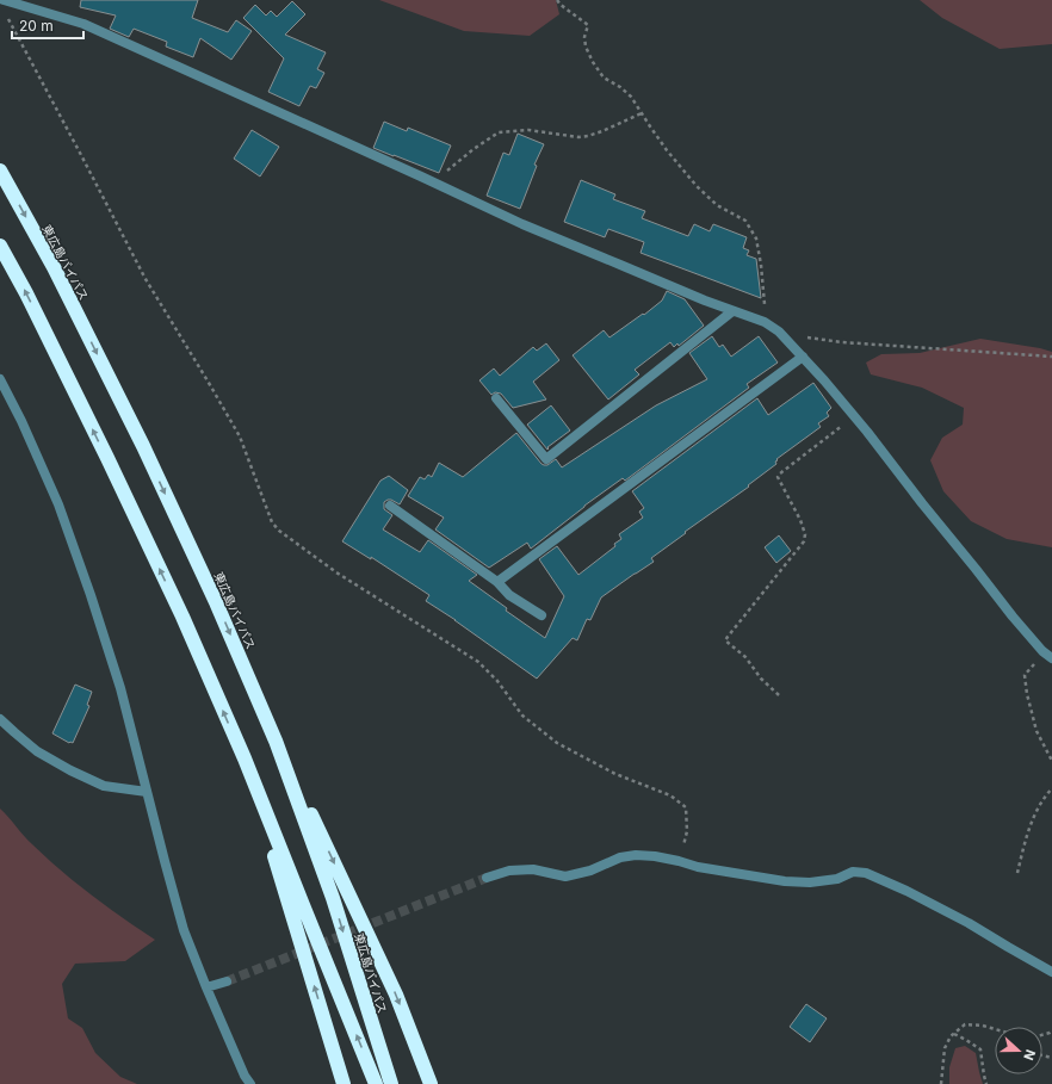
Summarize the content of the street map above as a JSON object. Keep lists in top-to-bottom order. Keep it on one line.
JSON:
{"streets":{"highway":["東広島バイパス"]},"scale_bar":"20 m","north":"right"}
